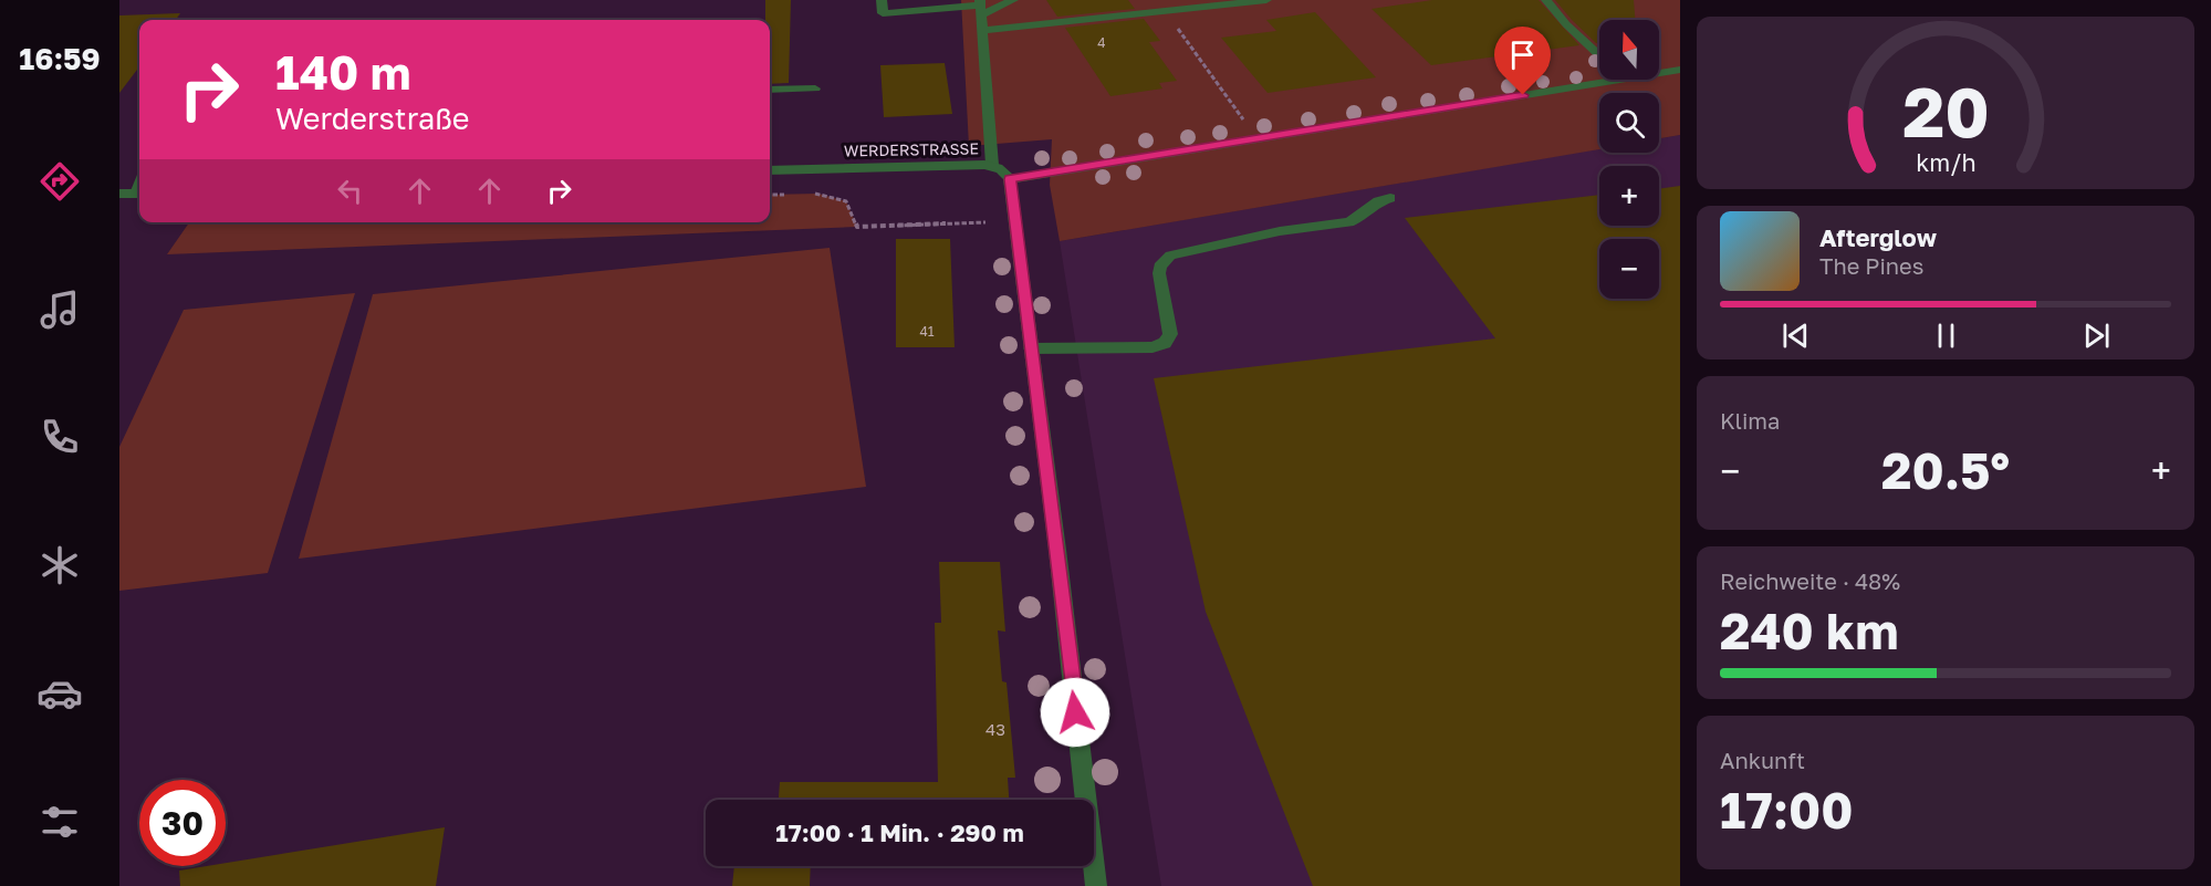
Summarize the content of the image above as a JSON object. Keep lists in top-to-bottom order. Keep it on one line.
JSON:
{"streets":{"street":["WERDERSTRASSE"]},"house_numbers":["4","41","43"],"north":"top","page":{"tabs":"16:59","map_buttons":["+","−"],"turn":["140 m","Werderstraße"],"song":["Afterglow","The Pines"],"tile":["Klima",["Reichweite · 48%","240 km"],["Ankunft","17:00"]],"heat":["−","20.5°","+"],"limit":"30","trip":"17:00 · 1 Min. · 290 m","gauge":["20","km/h"]}}
